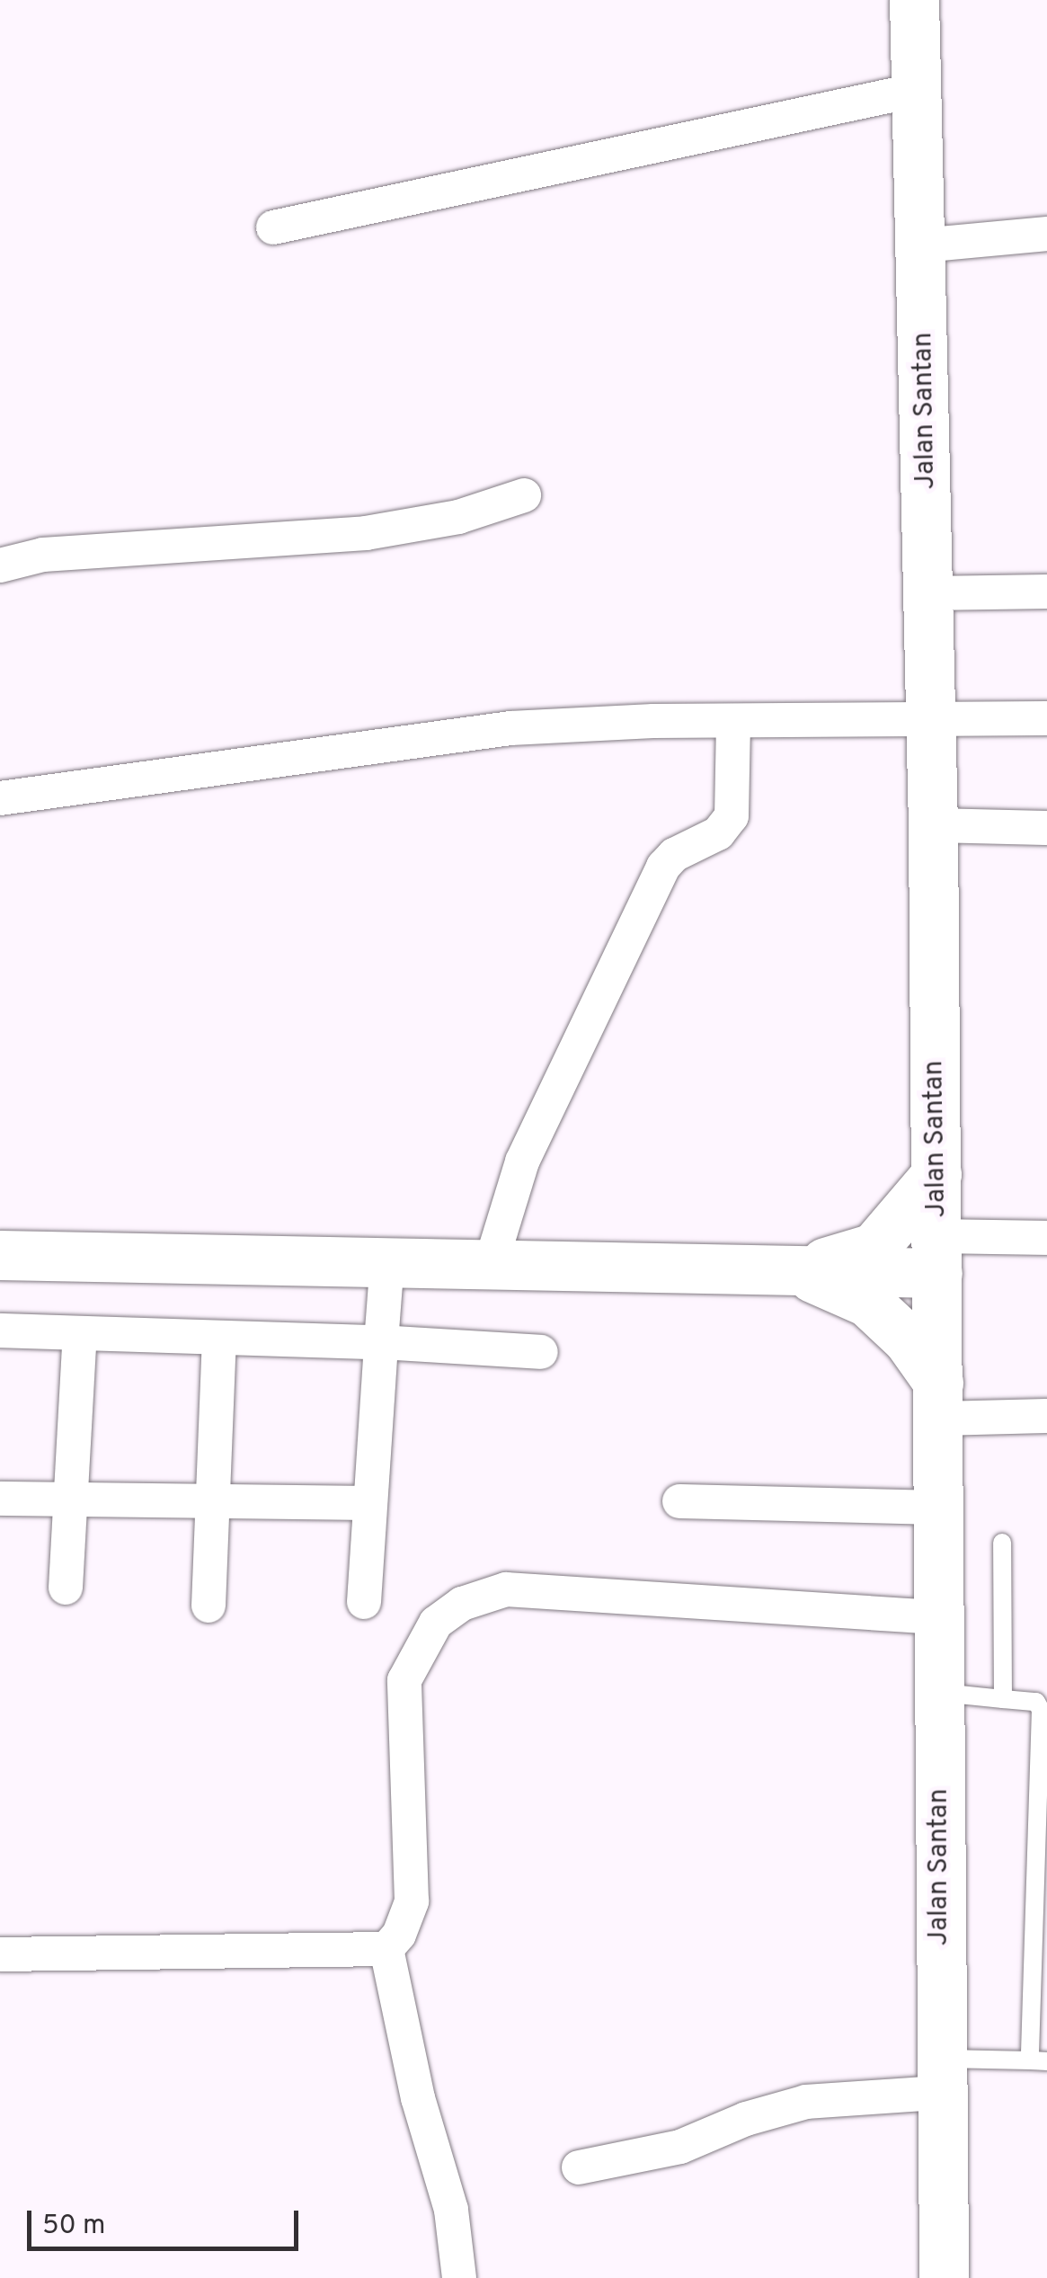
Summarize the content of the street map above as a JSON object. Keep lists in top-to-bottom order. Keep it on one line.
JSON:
{"streets":{"street":["Jalan Santan"]},"scale_bar":"50 m"}
